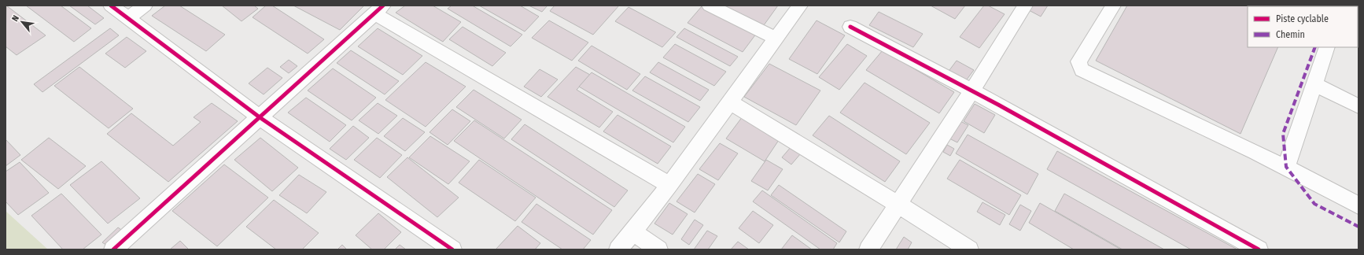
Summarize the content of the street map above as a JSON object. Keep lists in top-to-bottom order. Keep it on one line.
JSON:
{"legend":["Piste cyclable","Chemin"],"north":"top left"}
